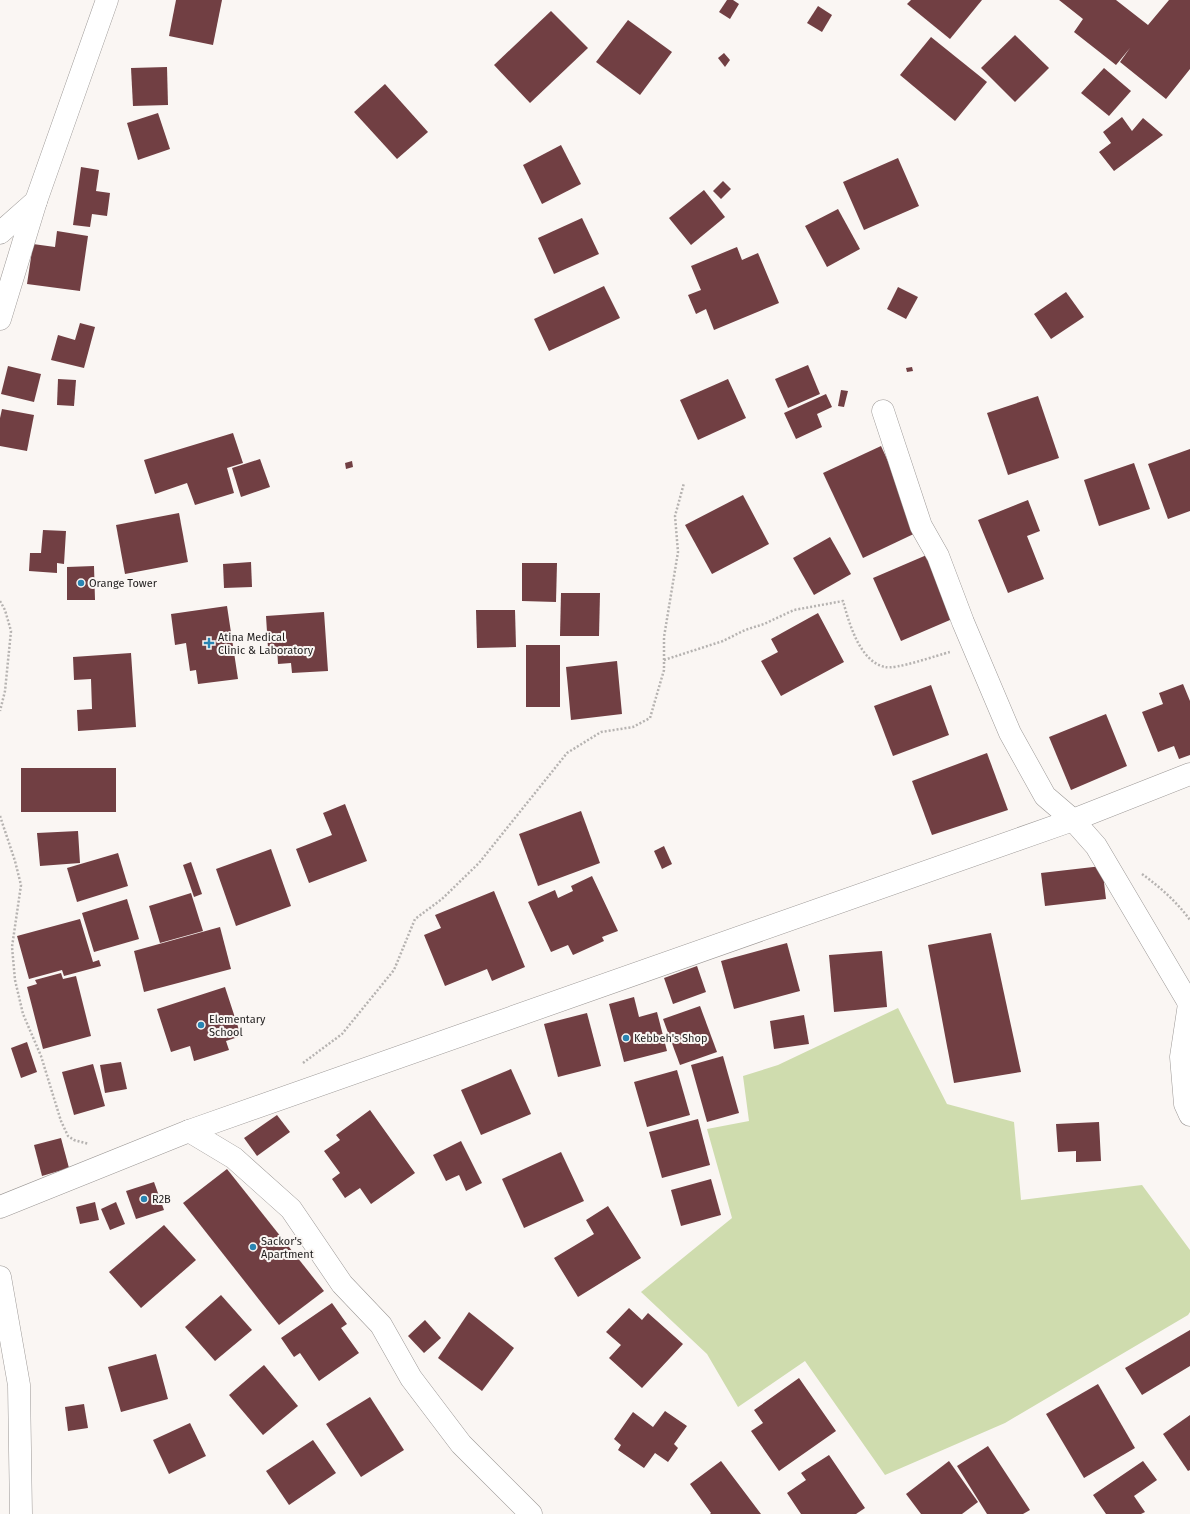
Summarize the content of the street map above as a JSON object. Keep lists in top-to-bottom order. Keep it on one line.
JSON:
{"places":{"other":["Orange Tower","Elementary School","Kebbeh's Shop","R2B","Sackor's Apartment"],"health":["Atina Medical Clinic & Laboratory"]}}
